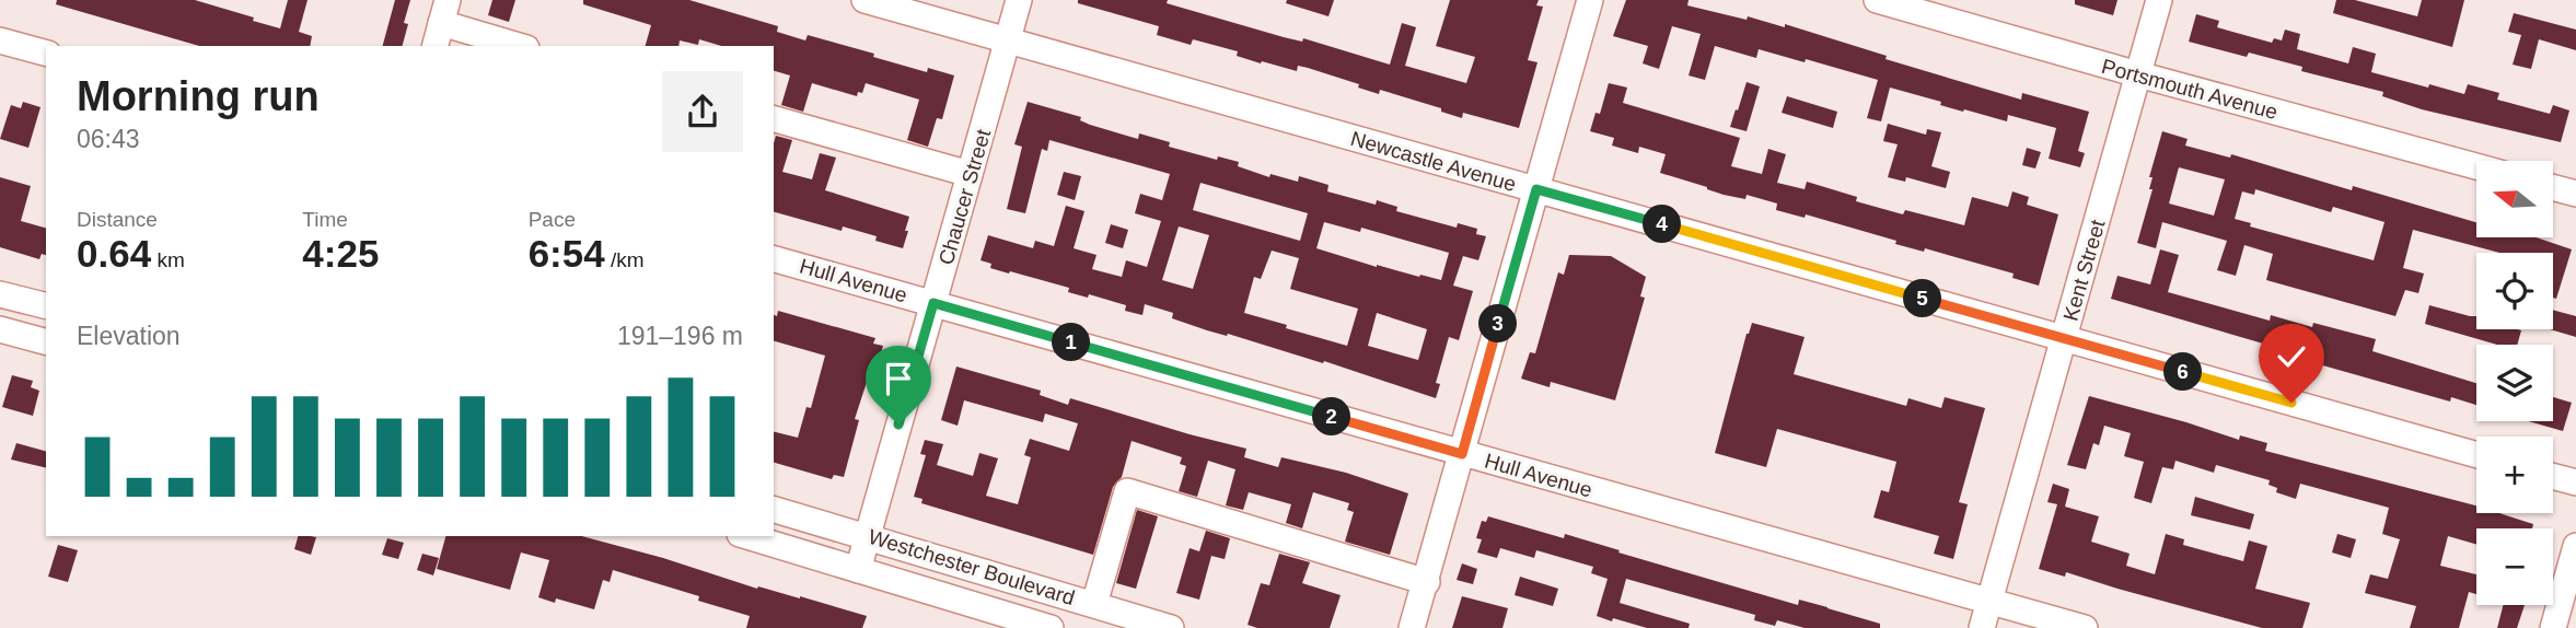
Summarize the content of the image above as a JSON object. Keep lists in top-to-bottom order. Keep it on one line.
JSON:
{"streets":{"street":["Portsmouth Avenue","Newcastle Avenue","Chaucer Street","Kent Street","Hull Avenue","Westchester Boulevard"]},"crossings":[["Portsmouth Avenue","Kent Street"],["Newcastle Avenue","Chaucer Street"],["Newcastle Avenue","Kent Street"],["Chaucer Street","Hull Avenue"],["Chaucer Street","Westchester Boulevard"],["Kent Street","Hull Avenue"]],"north":"left","page":{"heading":["Morning run","06:43"],"map_buttons":["+","−"],"stats":[["Distance","0.64 km"],["Time","4:25"],["Pace","6:54 /km"]],"pins":["4","5","3","1","6","2"],"chart":["Elevation","191–196 m"]}}
